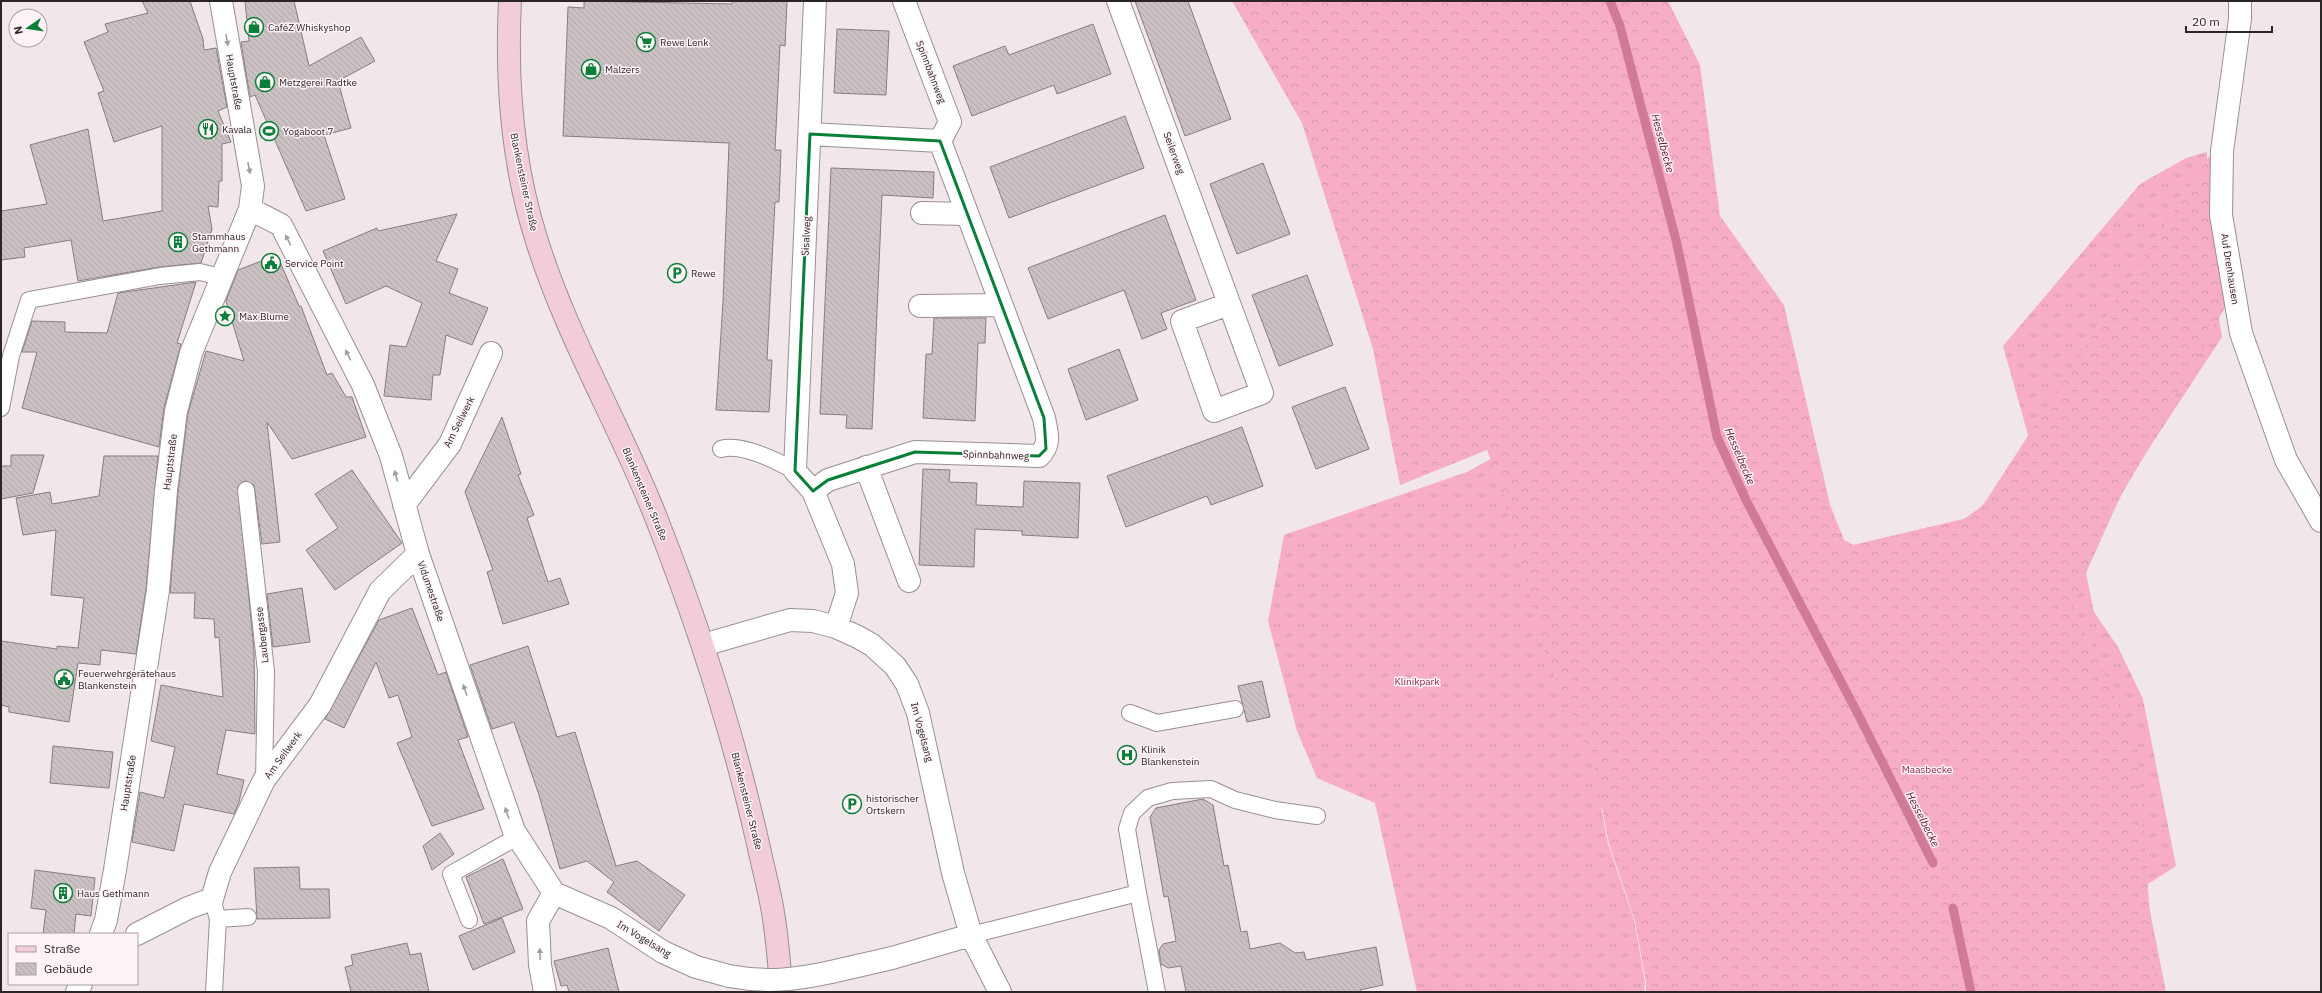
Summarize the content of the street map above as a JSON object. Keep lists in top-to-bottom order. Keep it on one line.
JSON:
{"streets":{"main road":["Blankensteiner Straße"],"street":["Spinnbahnweg","Hauptstraße","Seilerweg","Sisalweg","Auf Drenhausen","Am Seilwerk","Vidumestraße","Im Vogelsang"],"lane":["Laubergasse"]},"crossings":[["Hauptstraße","Vidumestraße"],["Blankensteiner Straße","Im Vogelsang"],["Am Seilwerk","Vidumestraße"],["Am Seilwerk","Laubergasse"],["Vidumestraße","Im Vogelsang"]],"one_way":["Vidumestraße"],"water":["Hesselbecke"],"parks":["Klinikpark","Maasbecke"],"places":{"shop":["CaféZ Whiskyshop","Malzers","Metzgerei Radtke"],"supermarket":["Rewe Lenk"],"restaurant":["Kavala"],"sports":["Yogaboot 7"],"building":["Stammhaus Gethmann","Haus Gethmann"],"public building":["Service Point","Feuerwehrgerätehaus Blankenstein"],"parking":["Rewe","historischer Ortskern"],"place":["Max Blume"],"hospital":["Klinik Blankenstein"]},"legend":["Straße","Gebäude"],"scale_bar":"20 m","north":"left"}
